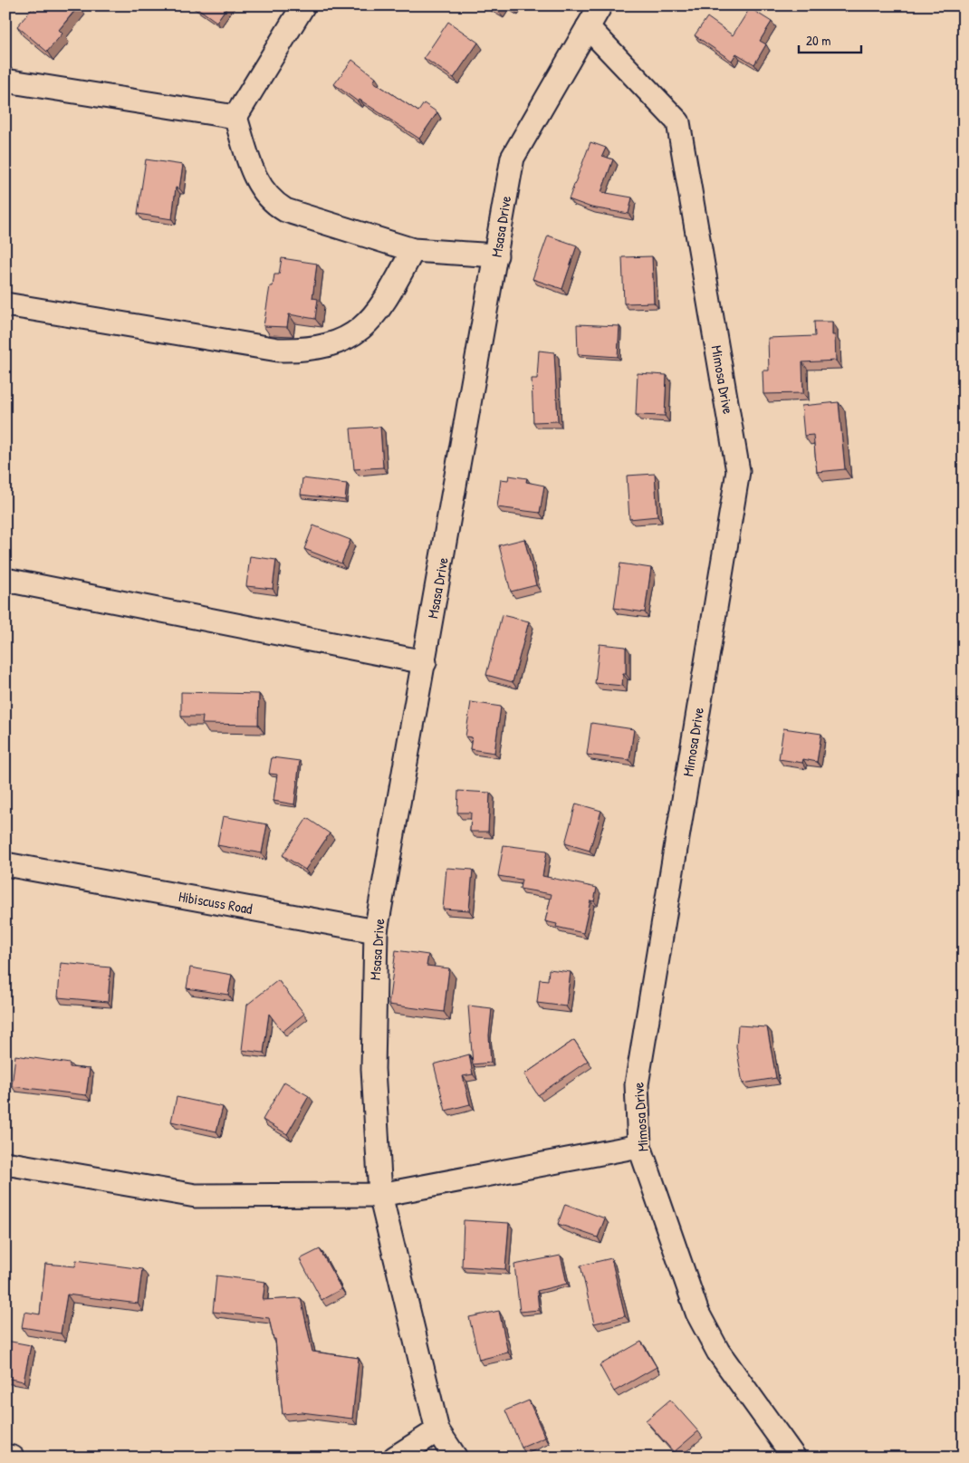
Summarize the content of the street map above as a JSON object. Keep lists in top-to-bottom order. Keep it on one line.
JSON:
{"streets":{"street":["Msasa Drive","Mimosa Drive","Hibiscuss Road"]},"crossings":[["Msasa Drive","Mimosa Drive"],["Msasa Drive","Hibiscuss Road"]],"scale_bar":"20 m"}
